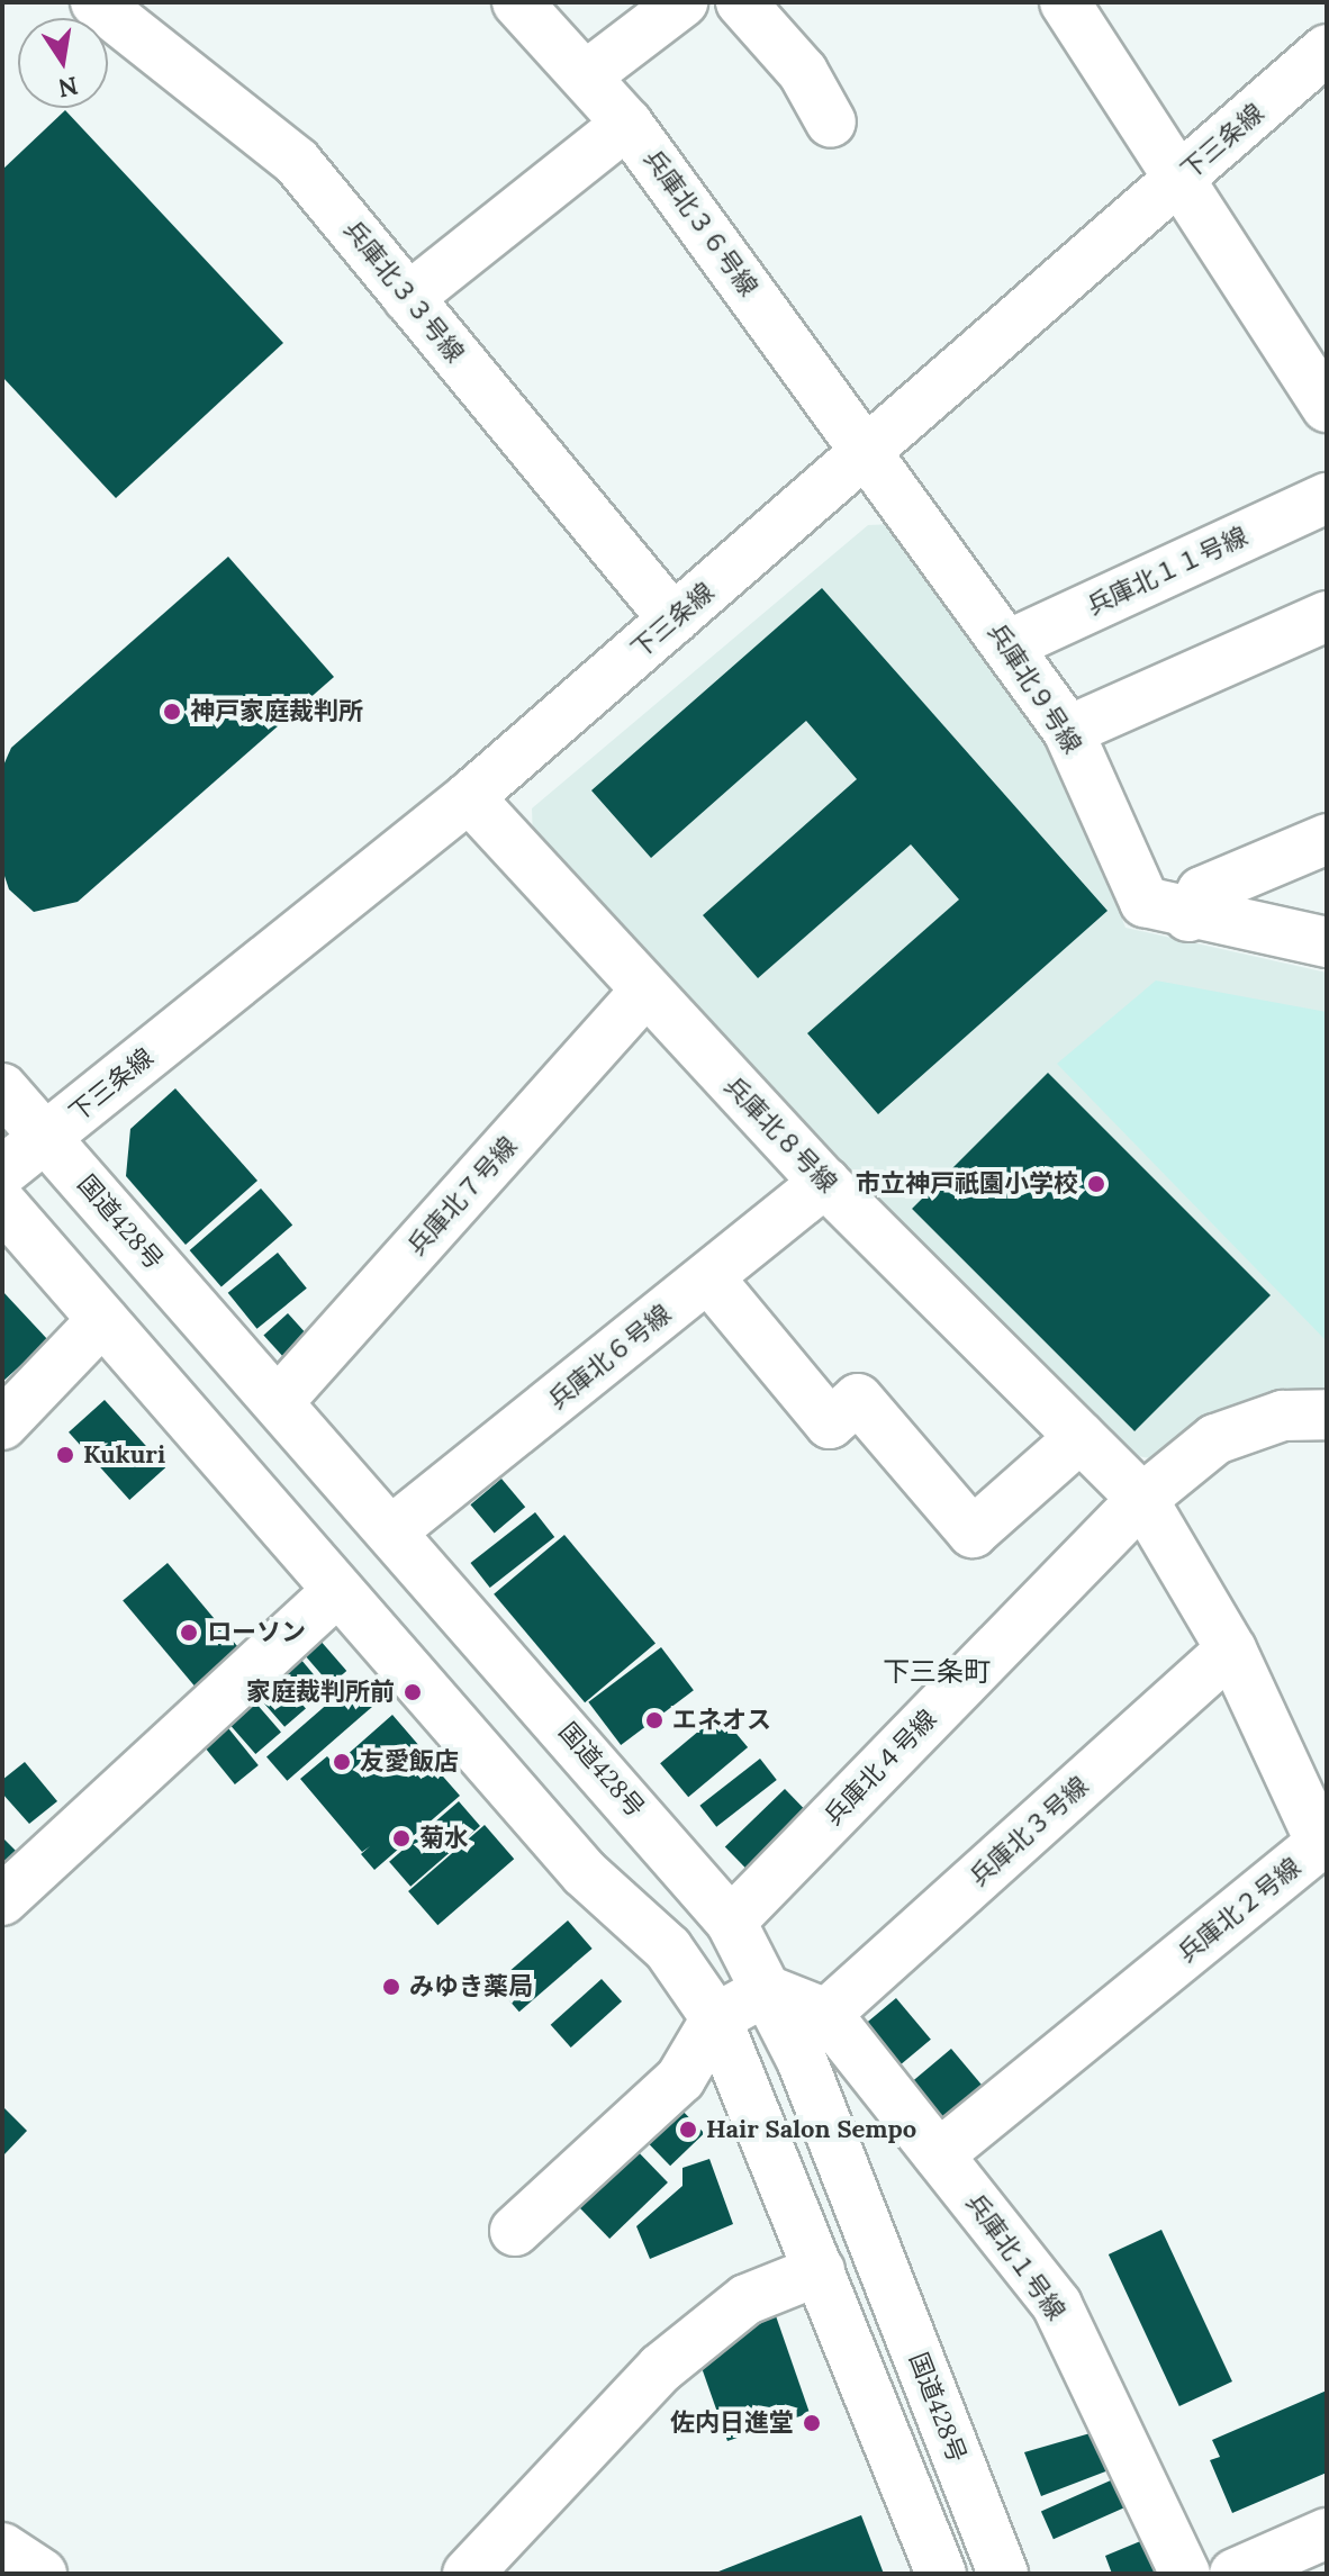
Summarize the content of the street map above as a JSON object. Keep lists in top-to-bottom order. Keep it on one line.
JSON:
{"streets":{"main road":["下三条線","兵庫北３６号線","兵庫北３３号線","兵庫北１１号線","兵庫北９号線","兵庫北８号線","兵庫北７号線","国道428号","兵庫北６号線","兵庫北４号線","兵庫北３号線","兵庫北２号線","兵庫北１号線"]},"crossings":[["下三条線","兵庫北３６号線"],["下三条線","兵庫北３３号線"],["下三条線","兵庫北９号線"],["下三条線","兵庫北８号線"],["下三条線","国道428号"],["兵庫北３６号線","兵庫北９号線"],["兵庫北１１号線","兵庫北９号線"],["兵庫北８号線","兵庫北７号線"],["兵庫北８号線","兵庫北６号線"],["兵庫北８号線","兵庫北４号線"],["兵庫北８号線","兵庫北２号線"],["兵庫北７号線","国道428号"],["国道428号","兵庫北６号線"],["国道428号","兵庫北４号線"],["兵庫北４号線","兵庫北２号線"],["兵庫北３号線","兵庫北２号線"],["兵庫北３号線","兵庫北１号線"],["兵庫北２号線","兵庫北１号線"]],"districts":["下三条町"],"places":["神戸家庭裁判所","市立神戸祇園小学校","Kukuri","ローソン","家庭裁判所前","エネオス","友愛飯店","菊水","みゆき薬局","Hair Salon Sempo","佐内日進堂"],"north":"bottom"}
